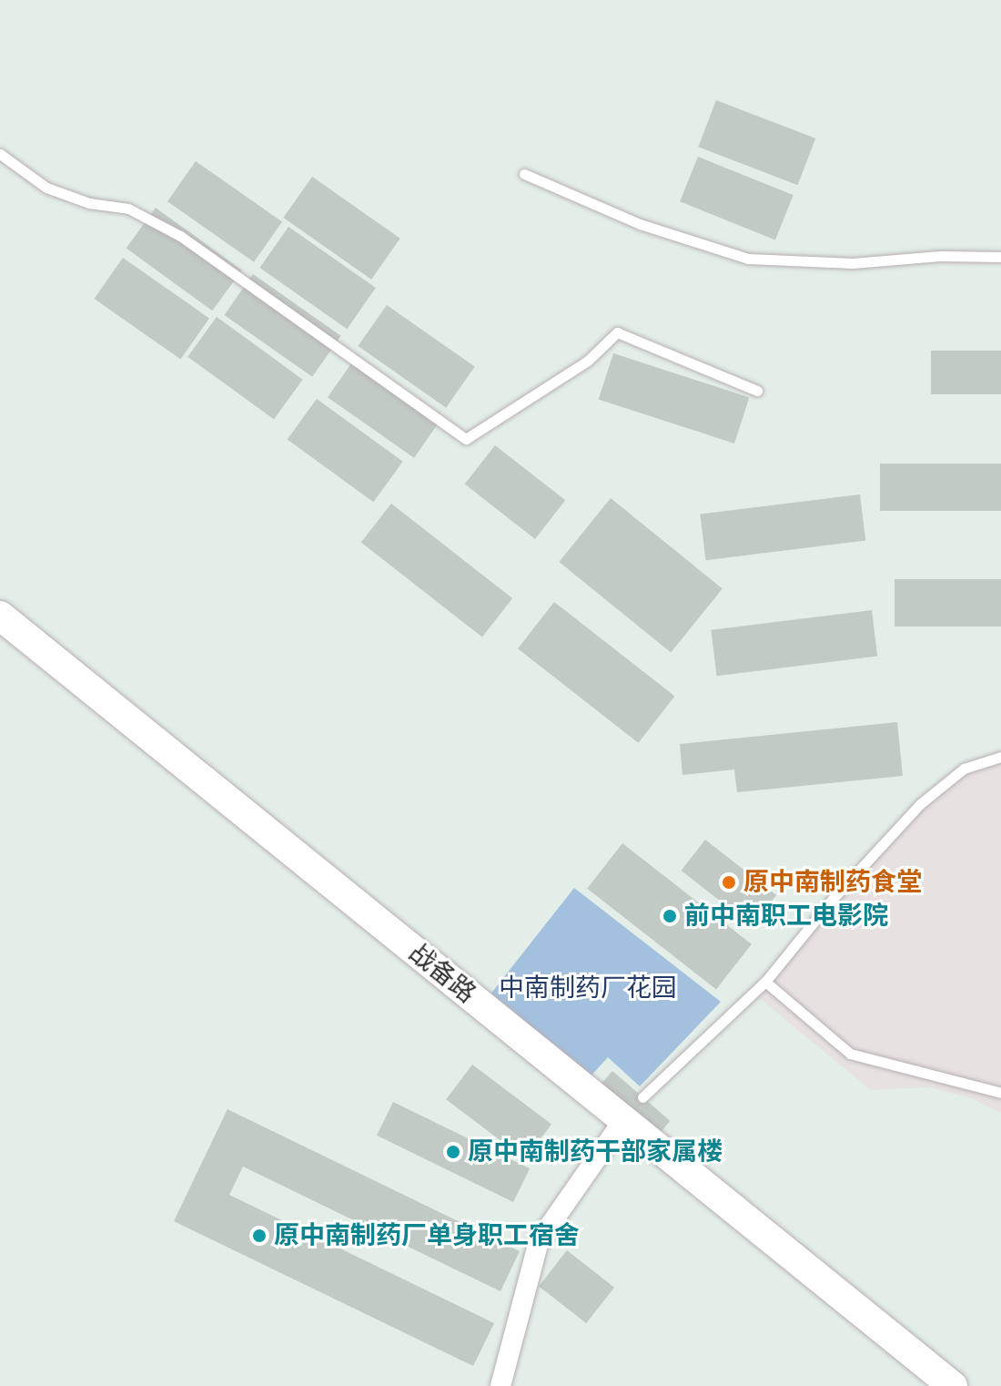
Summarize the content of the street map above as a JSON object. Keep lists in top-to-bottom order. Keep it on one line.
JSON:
{"streets":{"street":["战备路"]},"parks":["中南制药厂花园"],"places":["原中南制药食堂","前中南职工电影院","原中南制药干部家属楼","原中南制药厂单身职工宿舍"]}
